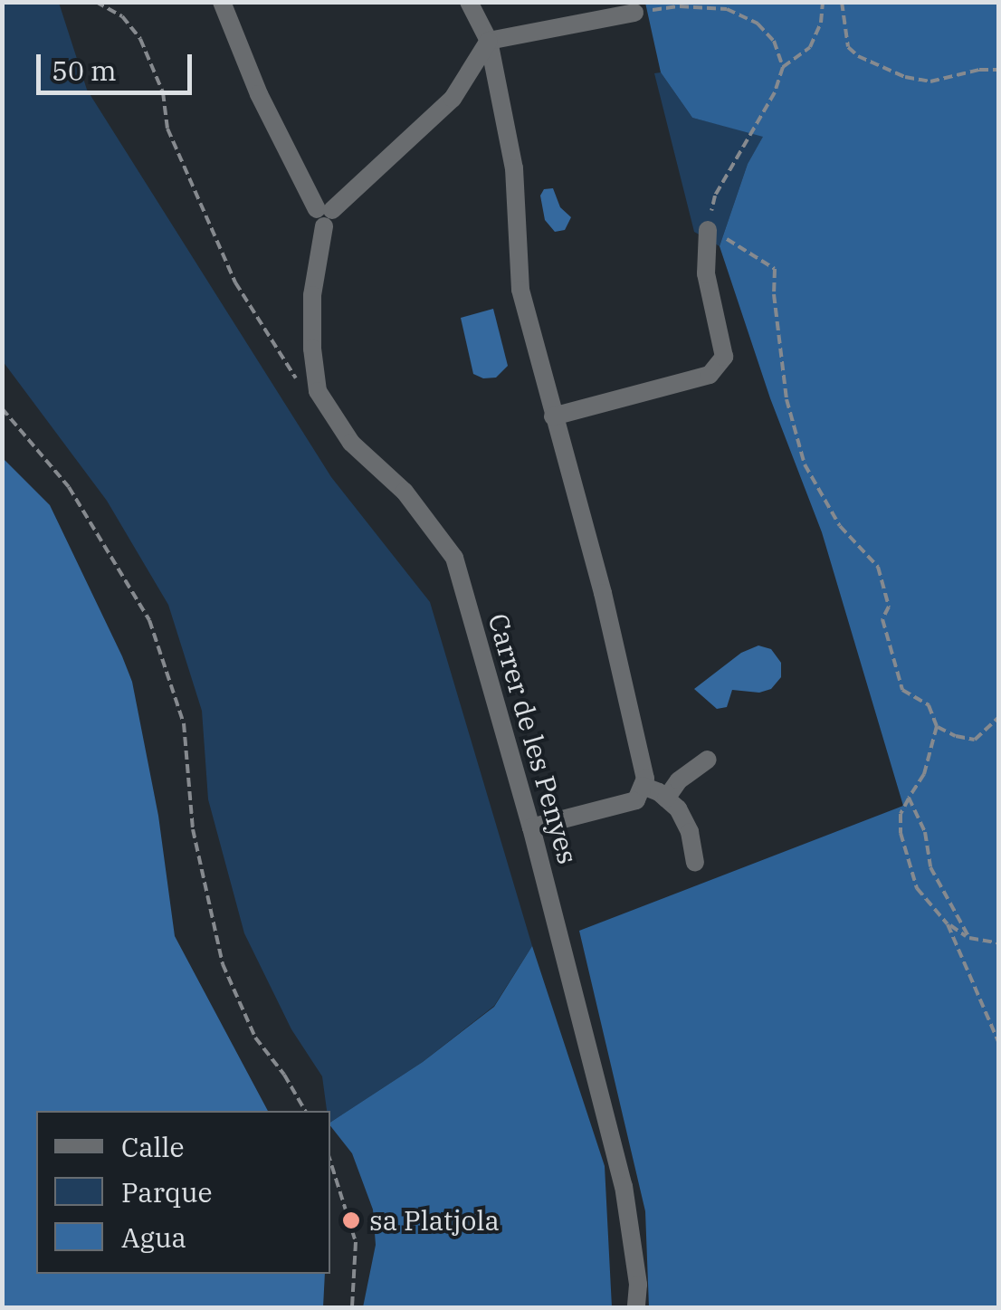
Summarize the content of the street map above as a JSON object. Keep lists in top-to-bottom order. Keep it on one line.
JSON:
{"streets":{"street":["Carrer de les Penyes"]},"places":["sa Platjola"],"legend":["Calle","Parque","Agua"],"scale_bar":"50 m"}
